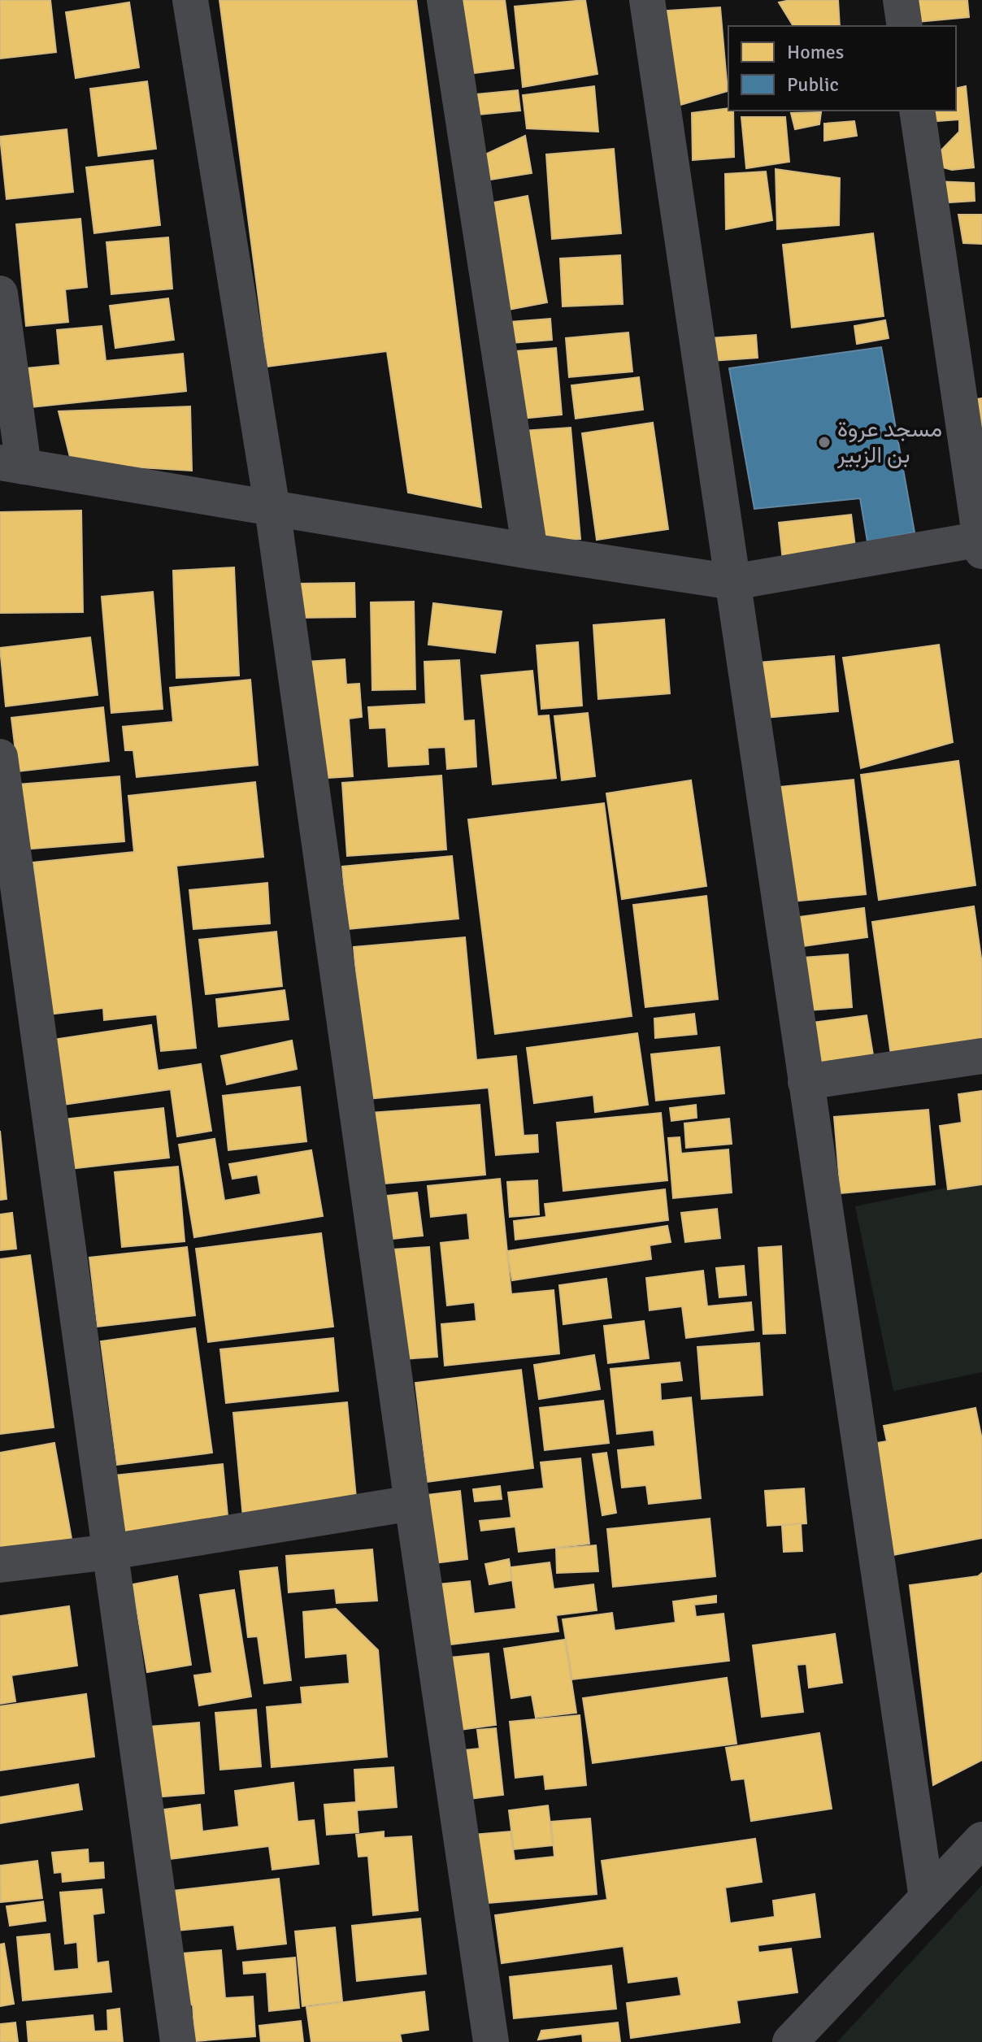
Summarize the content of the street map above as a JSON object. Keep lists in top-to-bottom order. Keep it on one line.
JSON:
{"places":["مسجد عروة بن الزبير"],"legend":["Homes","Public"]}
